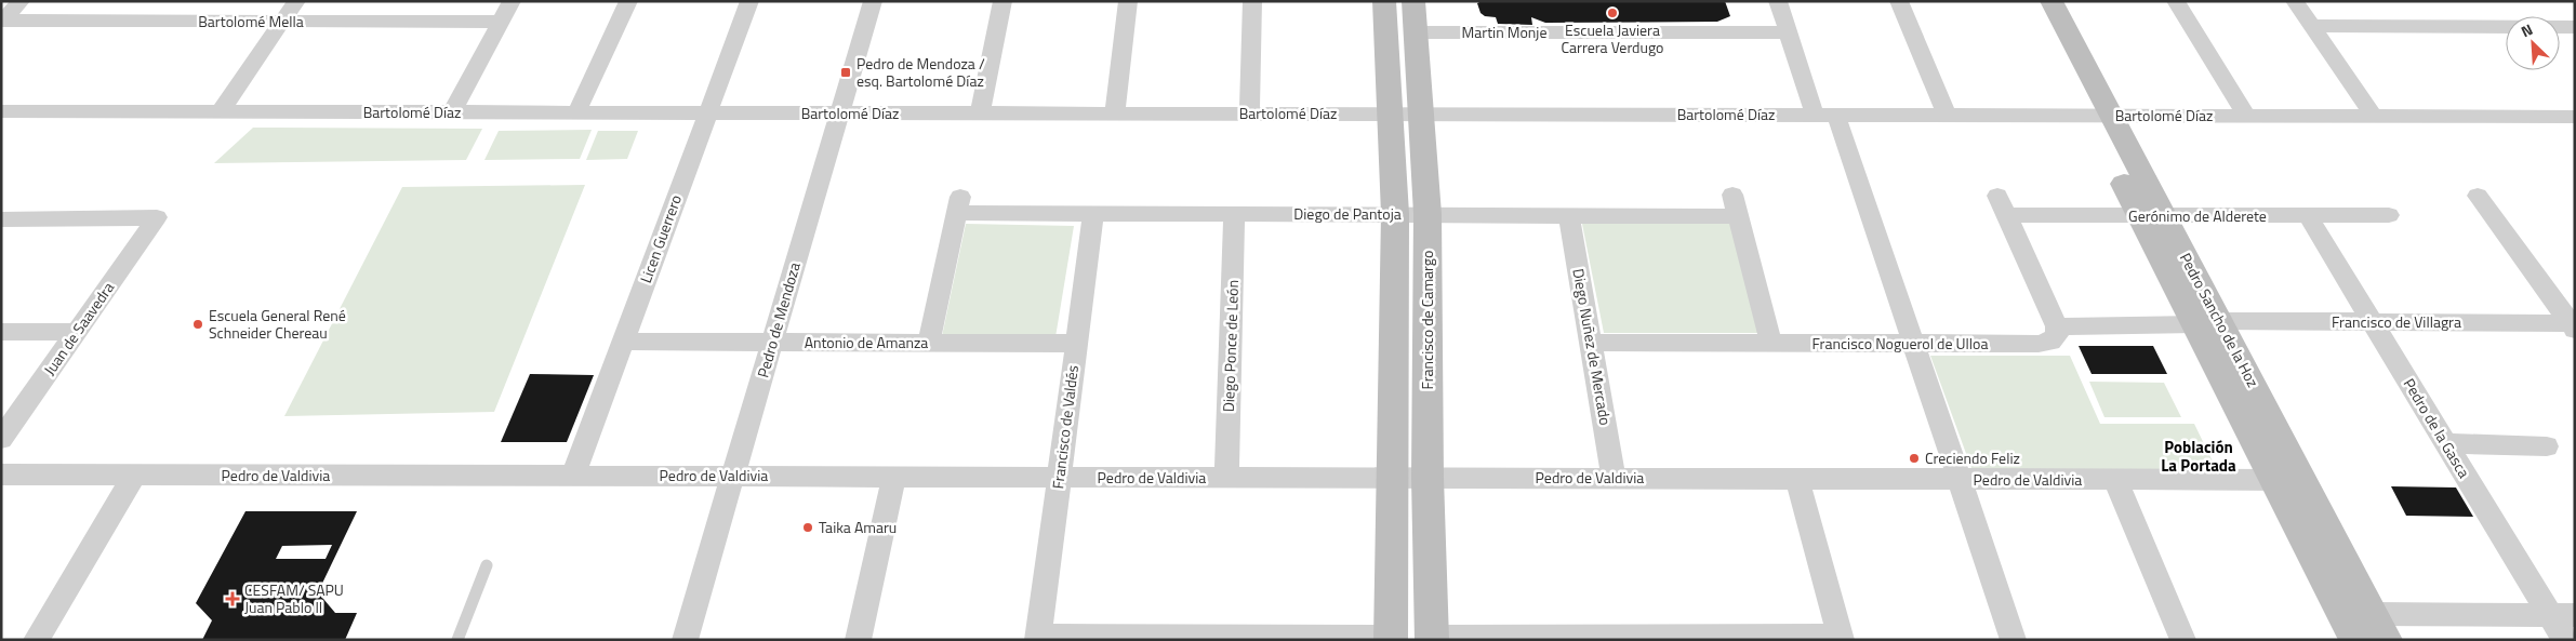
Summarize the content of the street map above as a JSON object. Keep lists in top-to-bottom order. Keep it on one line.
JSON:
{"streets":{"street":["Bartolomé Mella","Martin Monje","Bartolomé Díaz","Diego de Pantoja","Gerónimo de Alderete","Licen Guerrero","Pedro de Mendoza","Francisco de Camargo","Pedro Sancho de la Hoz","Francisco de Villagra","Juan de Saavedra","Antonio de Amanza","Francisco Noguerol de Ulloa","Diego Ponce de León","Diego Nuñez de Mercado","Francisco de Valdés","Pedro de la Gasca","Pedro de Valdivia"]},"crossings":[["Martin Monje","Francisco de Camargo"],["Bartolomé Díaz","Licen Guerrero"],["Bartolomé Díaz","Pedro de Mendoza"],["Bartolomé Díaz","Francisco de Camargo"],["Bartolomé Díaz","Pedro Sancho de la Hoz"],["Diego de Pantoja","Francisco de Camargo"],["Diego de Pantoja","Antonio de Amanza"],["Diego de Pantoja","Francisco Noguerol de Ulloa"],["Diego de Pantoja","Diego Ponce de León"],["Diego de Pantoja","Diego Nuñez de Mercado"],["Diego de Pantoja","Francisco de Valdés"],["Gerónimo de Alderete","Pedro Sancho de la Hoz"],["Gerónimo de Alderete","Francisco Noguerol de Ulloa"],["Gerónimo de Alderete","Pedro de la Gasca"],["Licen Guerrero","Antonio de Amanza"],["Licen Guerrero","Pedro de Valdivia"],["Pedro de Mendoza","Antonio de Amanza"],["Pedro de Mendoza","Pedro de Valdivia"],["Francisco de Camargo","Pedro de Valdivia"],["Pedro Sancho de la Hoz","Francisco de Villagra"],["Pedro Sancho de la Hoz","Pedro de Valdivia"],["Francisco de Villagra","Pedro de la Gasca"],["Antonio de Amanza","Francisco de Valdés"],["Francisco Noguerol de Ulloa","Diego Nuñez de Mercado"],["Diego Ponce de León","Pedro de Valdivia"],["Diego Nuñez de Mercado","Pedro de Valdivia"],["Francisco de Valdés","Pedro de Valdivia"]],"districts":["Población La Portada"],"places":{"other":["Escuela Javiera Carrera Verdugo","Escuela General René Schneider Chereau","Creciendo Feliz","Taika Amaru"],"transit":["Pedro de Mendoza / esq. Bartolomé Díaz"],"health":["CESFAM/ SAPU Juan Pablo II"]},"north":"top left"}
